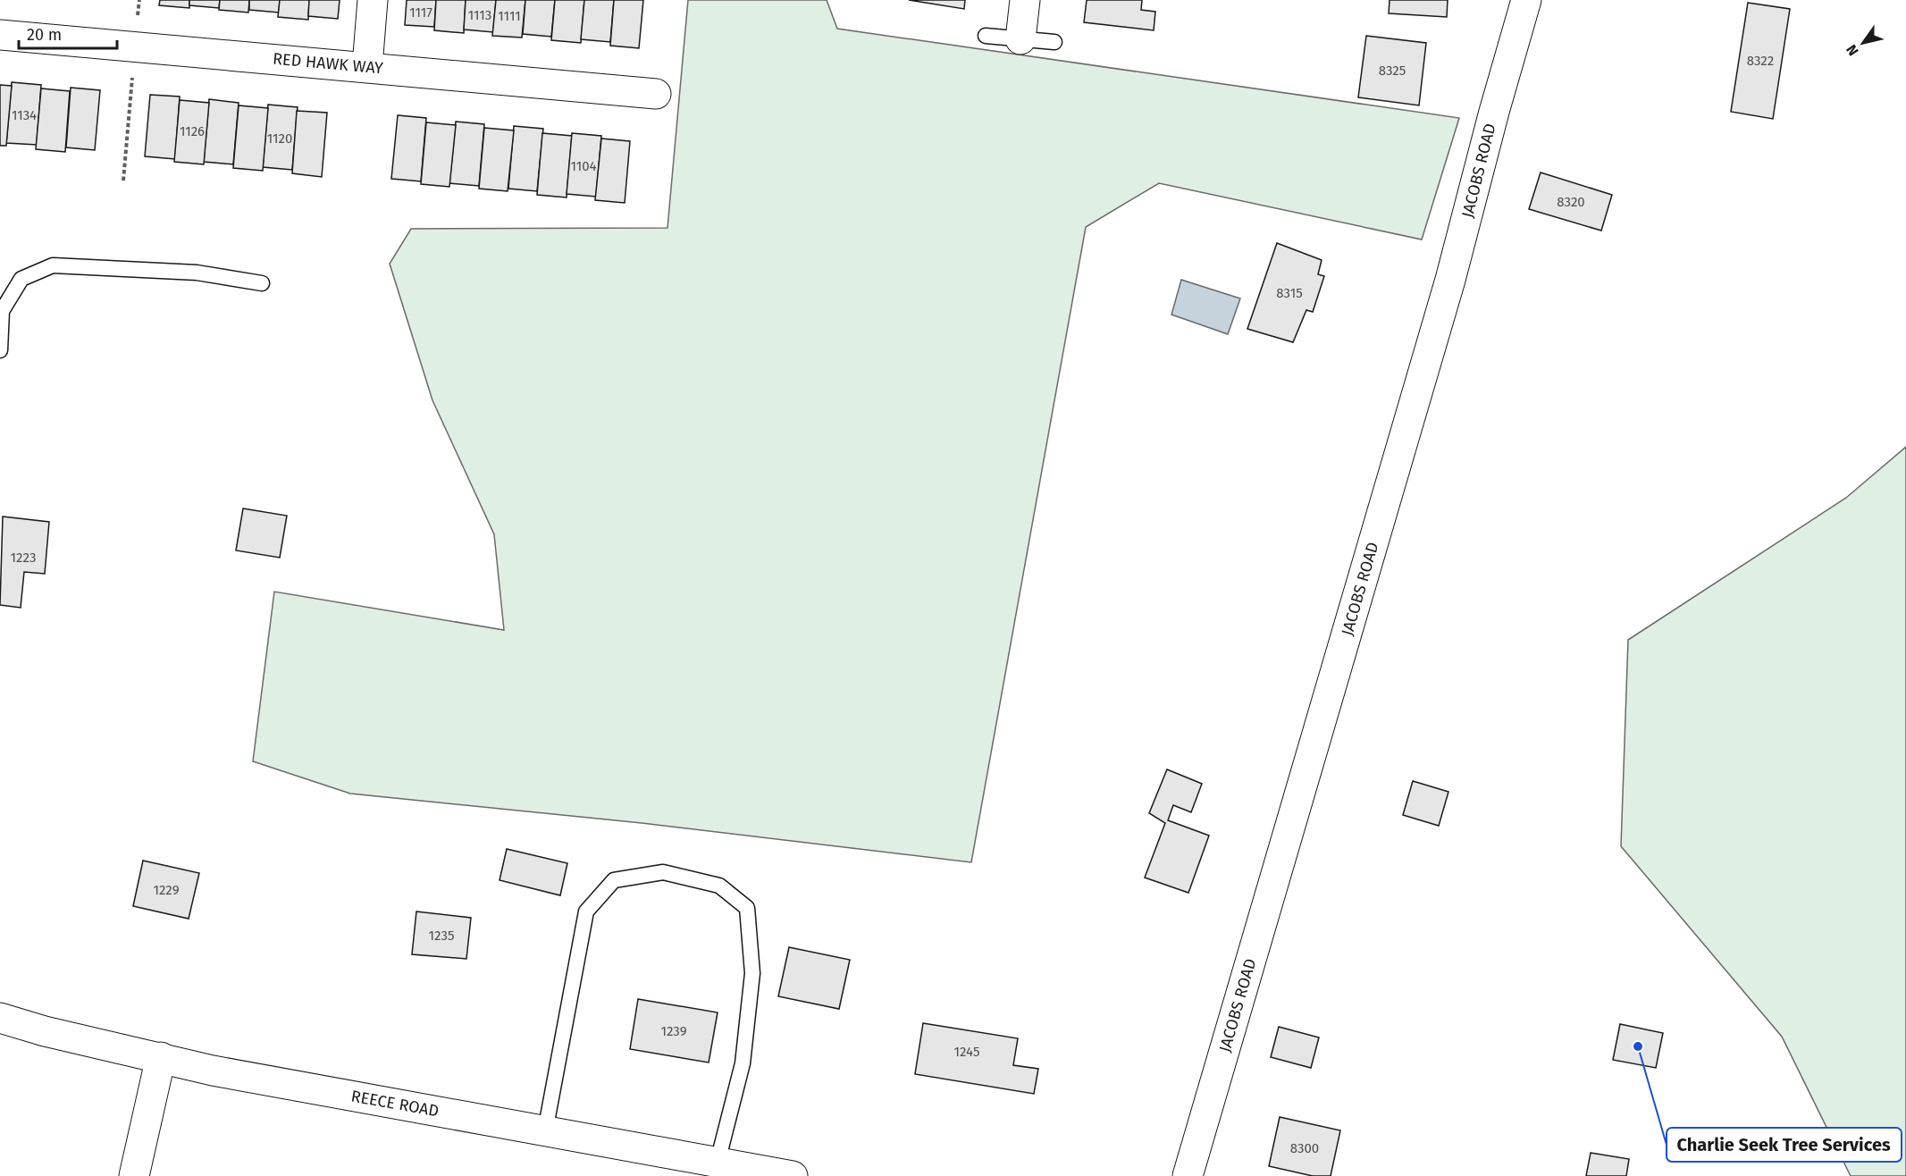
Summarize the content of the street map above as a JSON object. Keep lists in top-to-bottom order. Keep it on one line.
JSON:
{"streets":{"street":["RED HAWK WAY","JACOBS ROAD","REECE ROAD"]},"places":["Charlie Seek Tree Services"],"house_numbers":["1117","1113","1111","8322","8325","1134","1126","1120","1104","8320","8315","1223","1229","1235","1239","1245","8300"],"scale_bar":"20 m","north":"bottom left"}
